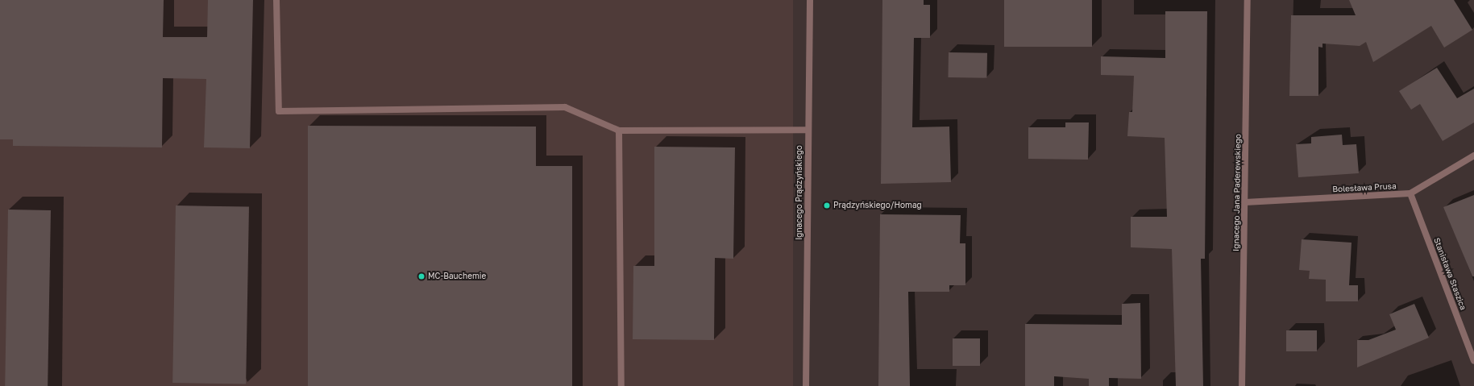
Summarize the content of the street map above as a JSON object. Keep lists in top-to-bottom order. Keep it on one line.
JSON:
{"streets":{"street":["Bolesława Prusa","Ignacego Prądzyńskiego","Ignacego Jana Paderewskiego","Stanisława Staszica"]},"crossings":[["Bolesława Prusa","Ignacego Jana Paderewskiego"],["Bolesława Prusa","Stanisława Staszica"]],"places":["Prądzyńskiego/Homag","MC-Bauchemie"]}
